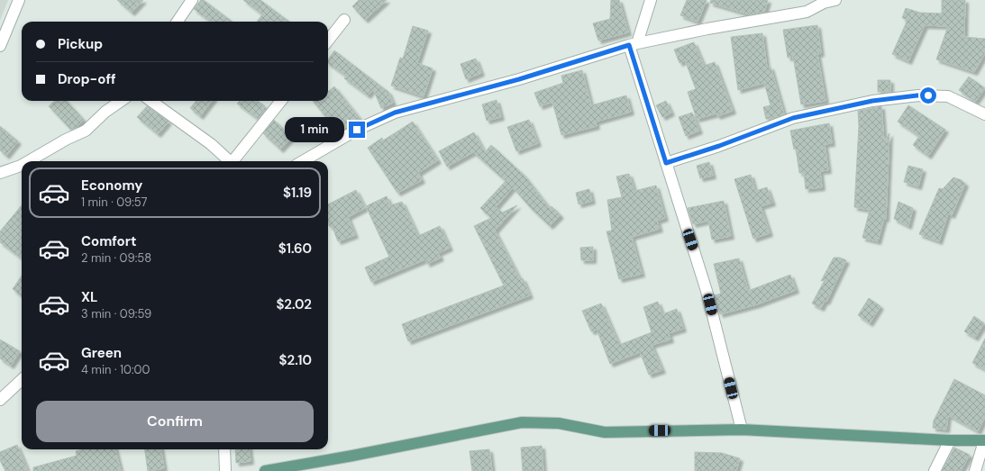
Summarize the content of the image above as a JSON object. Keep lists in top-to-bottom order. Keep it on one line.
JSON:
{"page":{"banner":["Pickup","Drop-off"],"bubble":"1 min","list":[{"name":"Economy","note":"1 min · 09:57","value":"$1.19"},{"name":"Comfort","note":"2 min · 09:58","value":"$1.60"},{"name":"XL","note":"3 min · 09:59","value":"$2.02"},{"name":"Green","note":"4 min · 10:00","value":"$2.10"}],"buttons":"Confirm"}}
